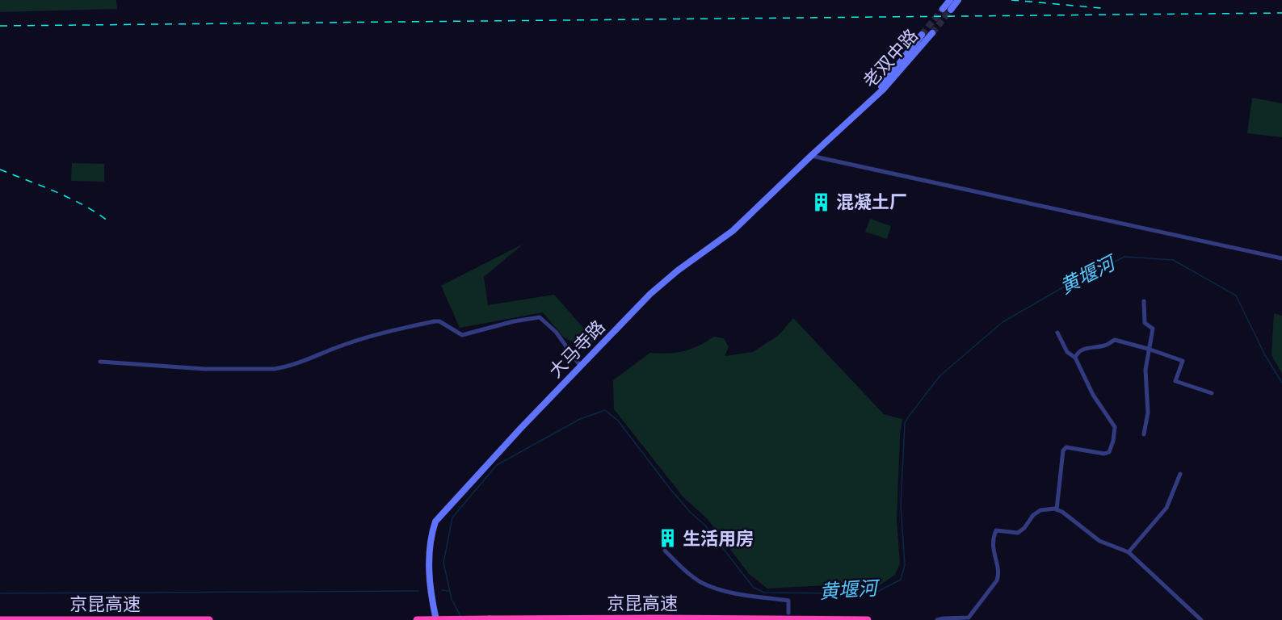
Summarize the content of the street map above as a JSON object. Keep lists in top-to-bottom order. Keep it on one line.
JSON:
{"streets":{"highway":["京昆高速"],"street":["老双中路","大马寺路"]},"crossings":[["老双中路","大马寺路"]],"water":["黄堰河"],"places":{"building":["混凝土厂","生活用房"]}}
